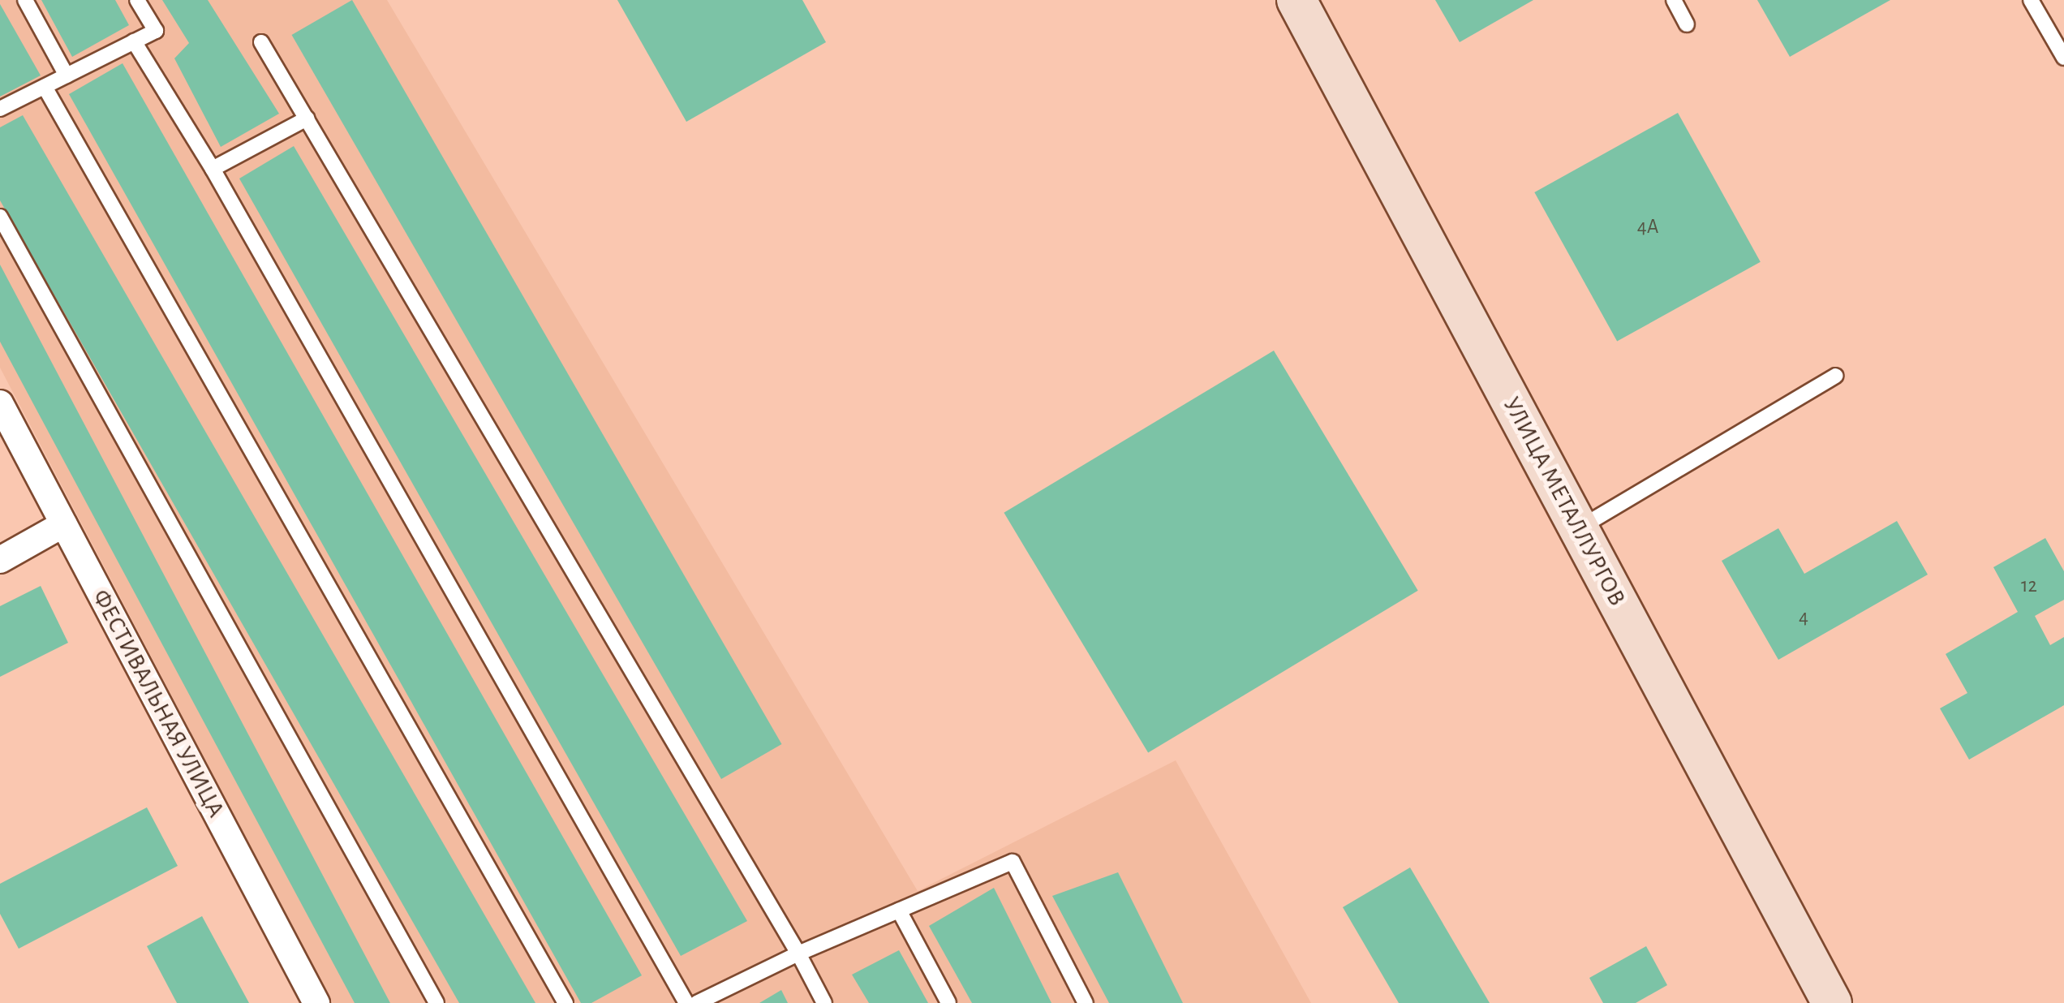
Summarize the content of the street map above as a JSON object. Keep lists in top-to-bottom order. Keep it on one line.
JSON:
{"streets":{"main road":["УЛИЦА МЕТАЛЛУРГОВ"],"street":["ФЕСТИВАЛЬНАЯ УЛИЦА"]},"house_numbers":["4А","12","4"]}
